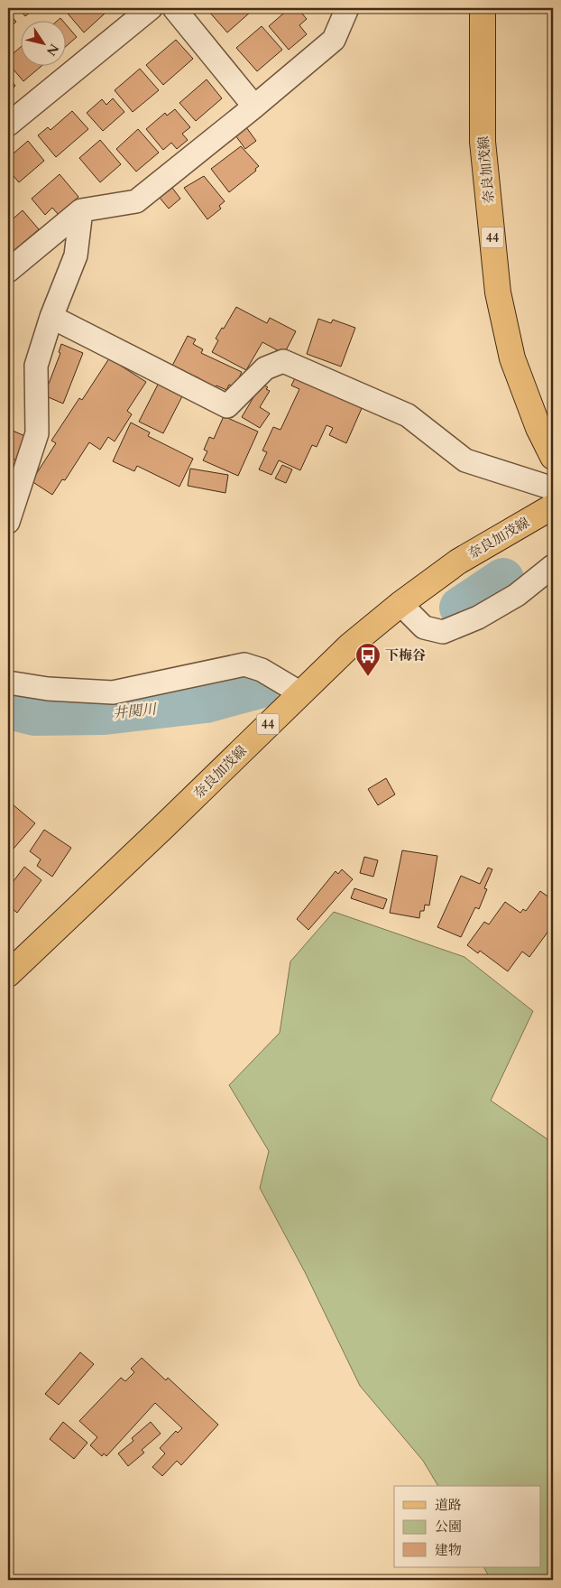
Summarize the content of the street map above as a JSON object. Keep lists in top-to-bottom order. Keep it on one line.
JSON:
{"streets":{"main road":["奈良加茂線","44"]},"water":["井関川"],"places":{"bus stop":["下梅谷"]},"legend":["道路","公園","建物"],"north":"bottom right"}
